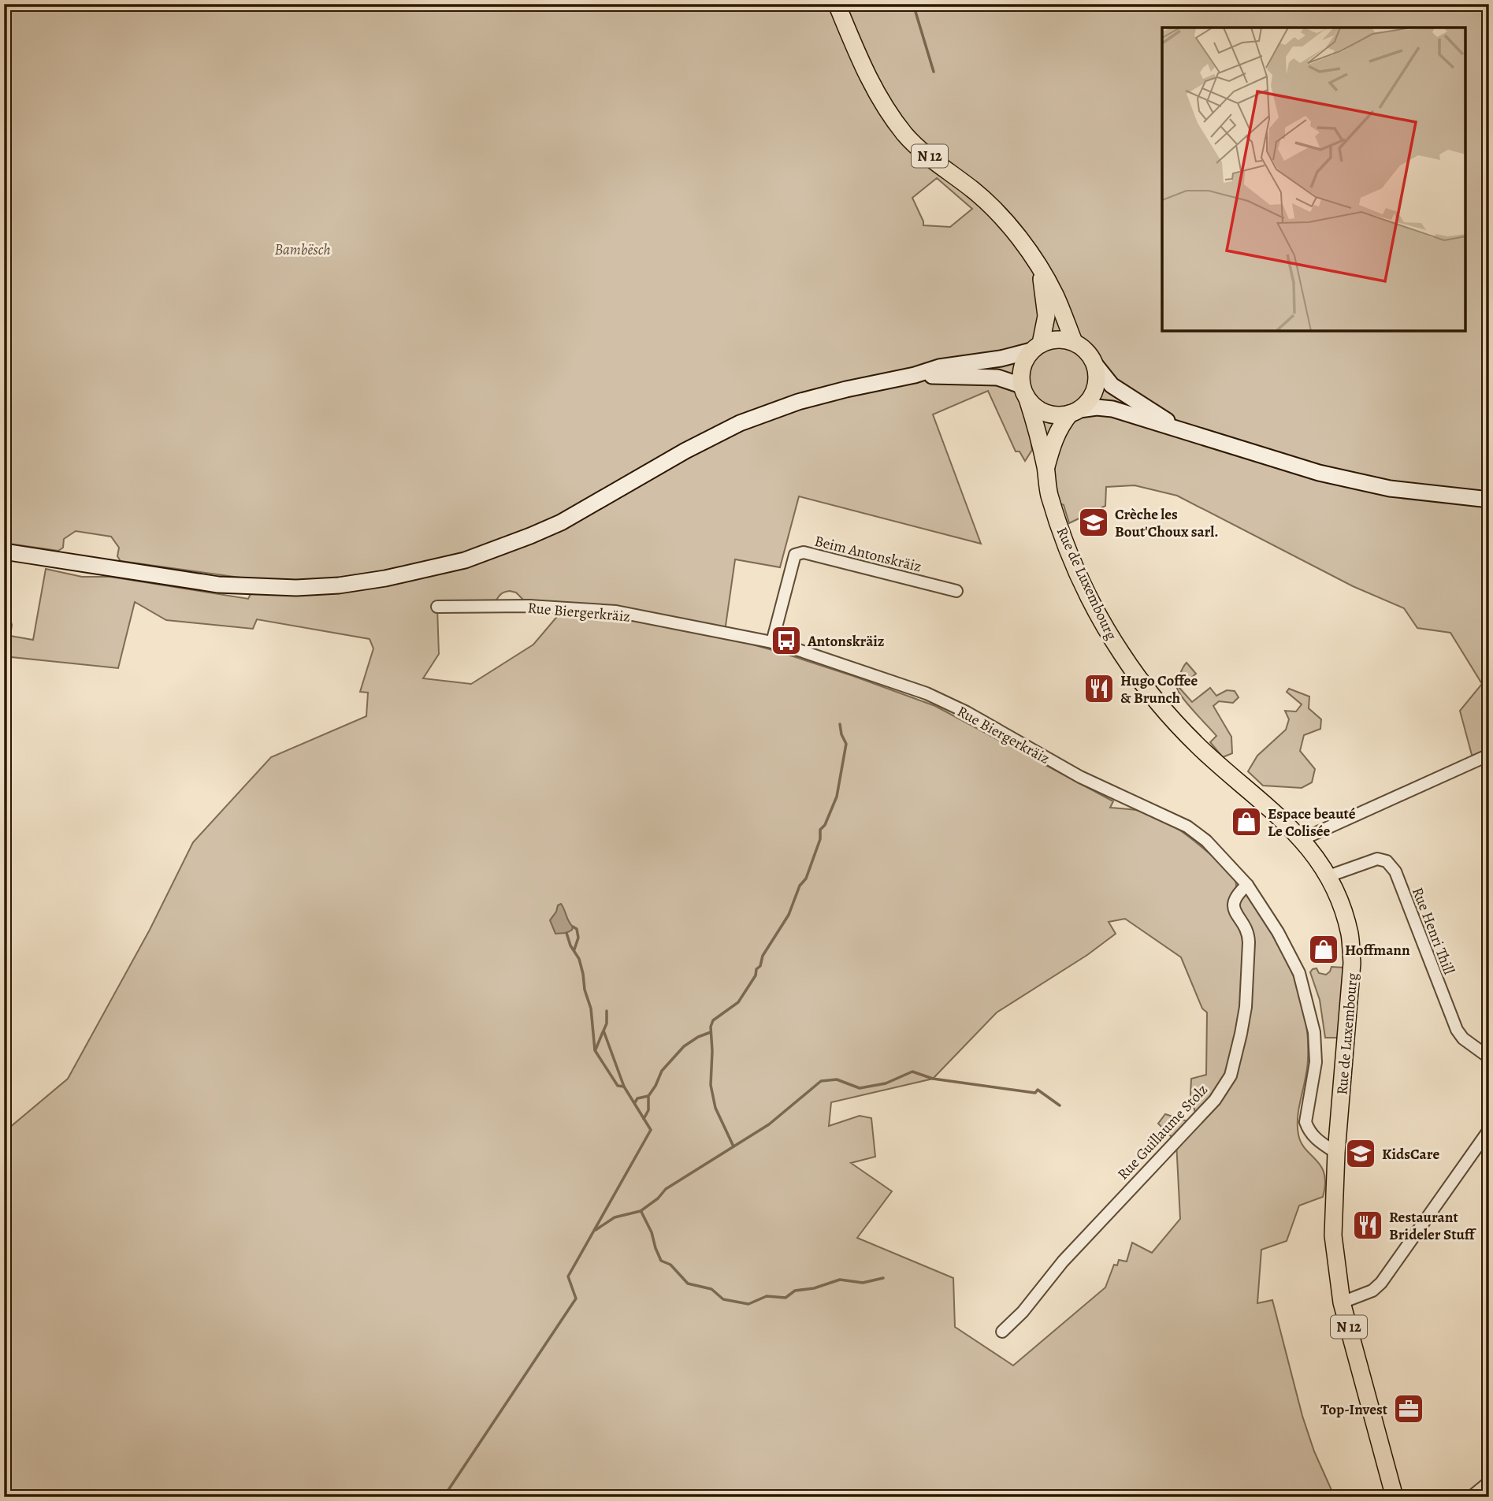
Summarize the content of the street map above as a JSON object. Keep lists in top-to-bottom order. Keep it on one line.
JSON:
{"streets":{"main road":["N 12","Rue de Luxembourg"],"street":["Beim Antonskräiz","Rue Biergerkräiz","Rue Henri Thill","Rue Guillaume Stolz"]},"crossings":[["N 12","Rue de Luxembourg"],["Beim Antonskräiz","Rue Biergerkräiz"],["Rue de Luxembourg","Rue Biergerkräiz"],["Rue de Luxembourg","Rue Henri Thill"],["Rue Biergerkräiz","Rue Guillaume Stolz"]],"parks":["Bambësch"],"places":{"school or university":["Crèche les Bout'Choux sarl.","KidsCare"],"bus stop":["Antonskräiz"],"restaurant":["Hugo Coffee & Brunch","Restaurant Brideler Stuff"],"shop":["Espace beauté Le Colisée","Hoffmann"],"office":["Top-Invest"]}}
